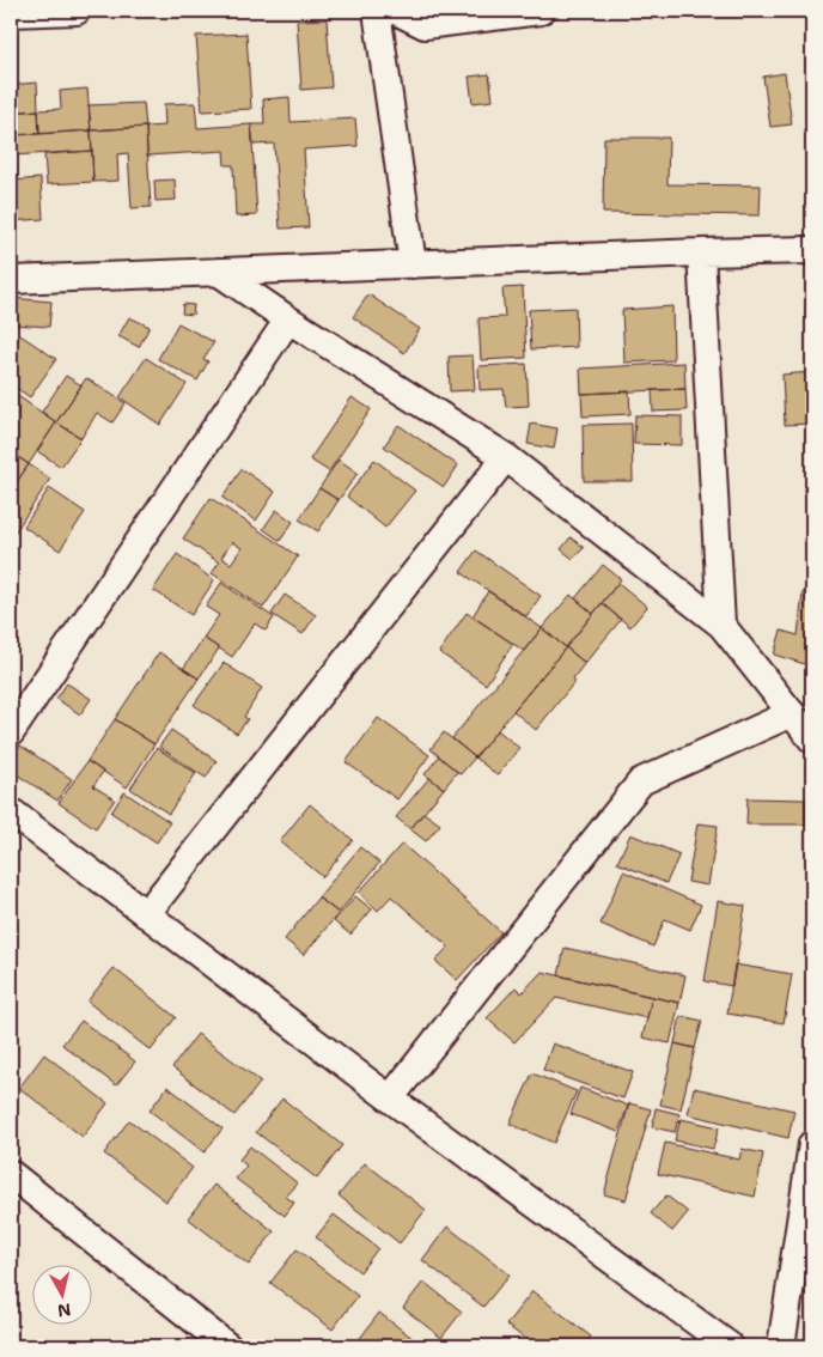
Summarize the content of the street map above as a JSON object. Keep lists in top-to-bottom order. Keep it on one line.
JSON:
{"north":"bottom"}
